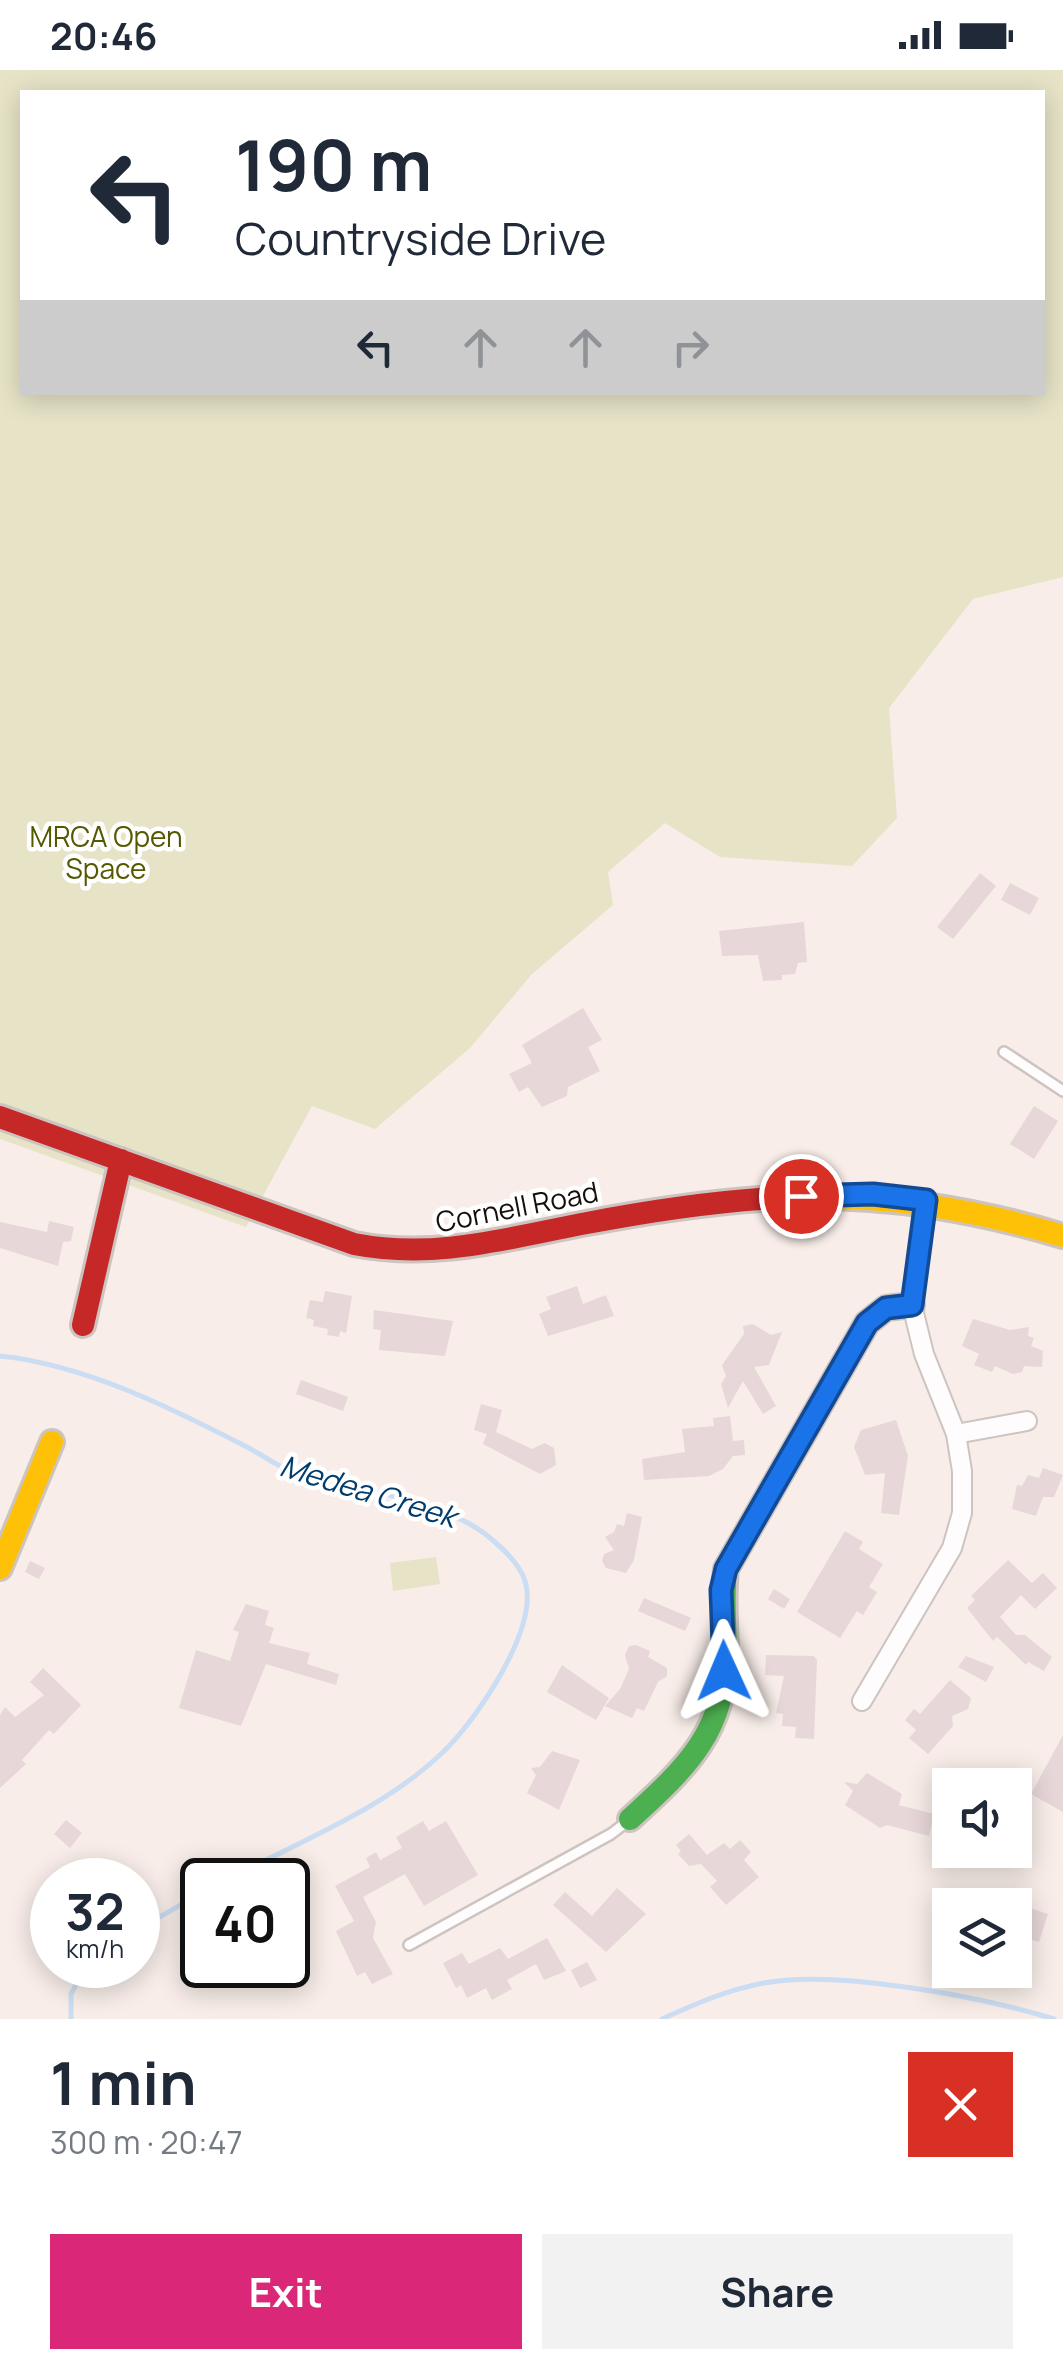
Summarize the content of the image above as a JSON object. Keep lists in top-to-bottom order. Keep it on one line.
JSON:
{"streets":{"main road":["Cornell Road"]},"water":["Medea Creek"],"parks":["MRCA Open Space"],"page":{"status":"20:46","turn":["190 m","Countryside Drive"],"speed":"32 km/h","limit":"40","heading":["1 min","300 m · 20:47"],"buttons":["Exit","Share"]}}
